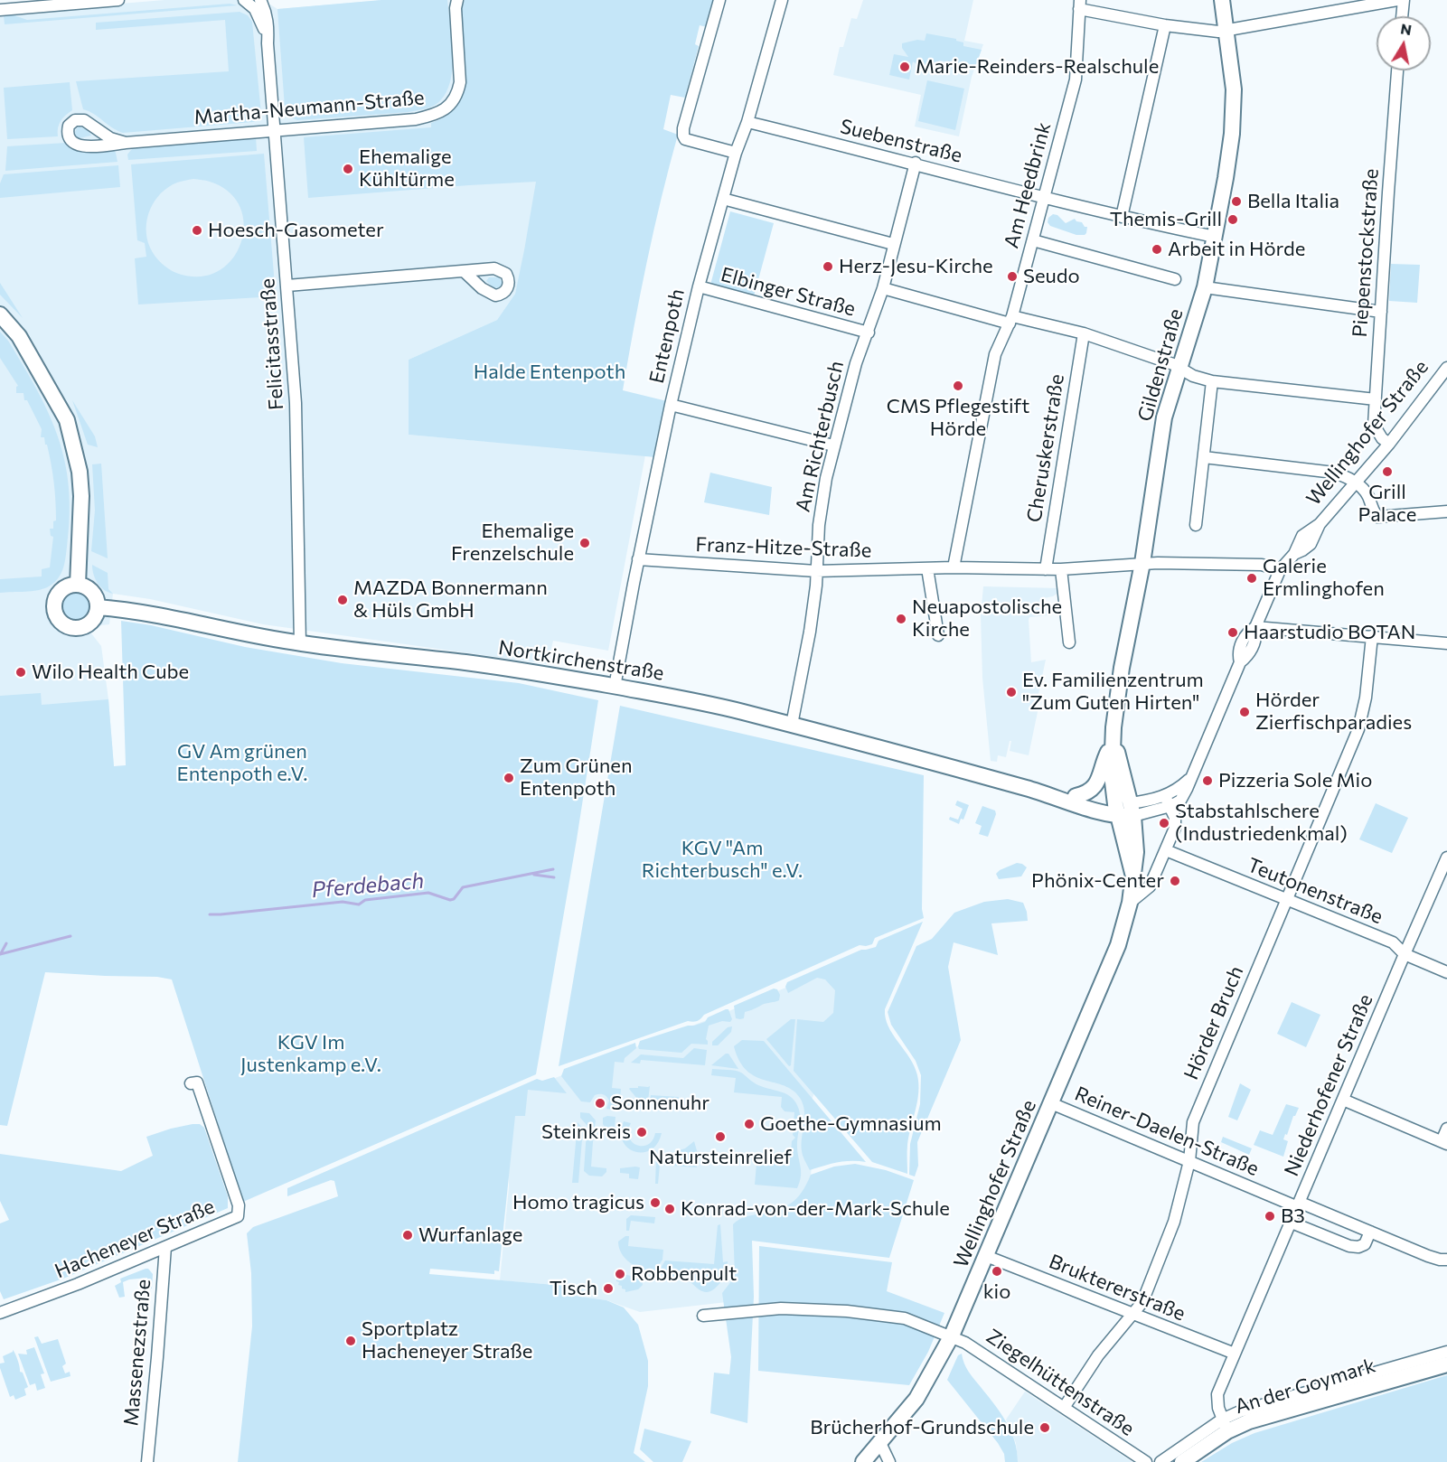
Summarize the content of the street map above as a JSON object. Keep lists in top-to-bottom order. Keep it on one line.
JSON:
{"streets":{"main road":["Gildenstraße","Wellinghofer Straße","Nortkirchenstraße","An der Goymark"],"street":["Martha-Neumann-Straße","Suebenstraße","Am Heedbrink","Piepenstockstraße","Elbinger Straße","Entenpoth","Felicitasstraße","Am Richterbusch","Cheruskerstraße","Franz-Hitze-Straße","Teutonenstraße","Hörder Bruch","Niederhofener Straße","Reiner-Daelen-Straße","Hacheneyer Straße","Bruktererstraße","Massenezstraße","Ziegelhüttenstraße"]},"crossings":[["Martha-Neumann-Straße","Felicitasstraße"],["Suebenstraße","Am Heedbrink"],["Suebenstraße","Entenpoth"],["Suebenstraße","Gildenstraße"],["Suebenstraße","Am Richterbusch"],["Am Heedbrink","Franz-Hitze-Straße"],["Piepenstockstraße","Wellinghofer Straße"],["Elbinger Straße","Entenpoth"],["Elbinger Straße","Am Richterbusch"],["Entenpoth","Franz-Hitze-Straße"],["Entenpoth","Nortkirchenstraße"],["Felicitasstraße","Nortkirchenstraße"],["Gildenstraße","Wellinghofer Straße"],["Gildenstraße","Franz-Hitze-Straße"],["Gildenstraße","Nortkirchenstraße"],["Wellinghofer Straße","Franz-Hitze-Straße"],["Wellinghofer Straße","Nortkirchenstraße"],["Wellinghofer Straße","Reiner-Daelen-Straße"],["Wellinghofer Straße","Bruktererstraße"],["Wellinghofer Straße","Ziegelhüttenstraße"],["Am Richterbusch","Franz-Hitze-Straße"],["Am Richterbusch","Nortkirchenstraße"],["Cheruskerstraße","Franz-Hitze-Straße"],["Teutonenstraße","Hörder Bruch"],["Teutonenstraße","Niederhofener Straße"],["Hörder Bruch","Reiner-Daelen-Straße"],["Hörder Bruch","Bruktererstraße"],["Hörder Bruch","Ziegelhüttenstraße"],["Niederhofener Straße","Reiner-Daelen-Straße"],["Niederhofener Straße","Bruktererstraße"],["Niederhofener Straße","An der Goymark"],["Hacheneyer Straße","Massenezstraße"]],"water":["Pferdebach"],"parks":["Halde Entenpoth","GV Am grünen Entenpoth e.V.","KGV \"Am Richterbusch\" e.V.","KGV Im Justenkamp e.V."],"places":["Marie-Reinders-Realschule","Ehemalige Kühltürme","Bella Italia","Themis-Grill","Hoesch-Gasometer","Arbeit in Hörde","Herz-Jesu-Kirche","Seudo","CMS Pflegestift Hörde","Grill Palace","Ehemalige Frenzelschule","Galerie Ermlinghofen","MAZDA Bonnermann & Hüls GmbH","Neuapostolische Kirche","Haarstudio BOTAN","Wilo Health Cube","Ev. Familienzentrum \"Zum Guten Hirten\"","Hörder Zierfischparadies","Zum Grünen Entenpoth","Pizzeria Sole Mio","Stabstahlschere (Industriedenkmal)","Phönix-Center","Sonnenuhr","Goethe-Gymnasium","Steinkreis","Natursteinrelief","Homo tragicus","Konrad-von-der-Mark-Schule","B3","Wurfanlage","kio","Robbenpult","Tisch","Sportplatz Hacheneyer Straße","Brücherhof-Grundschule"],"north":"top"}
